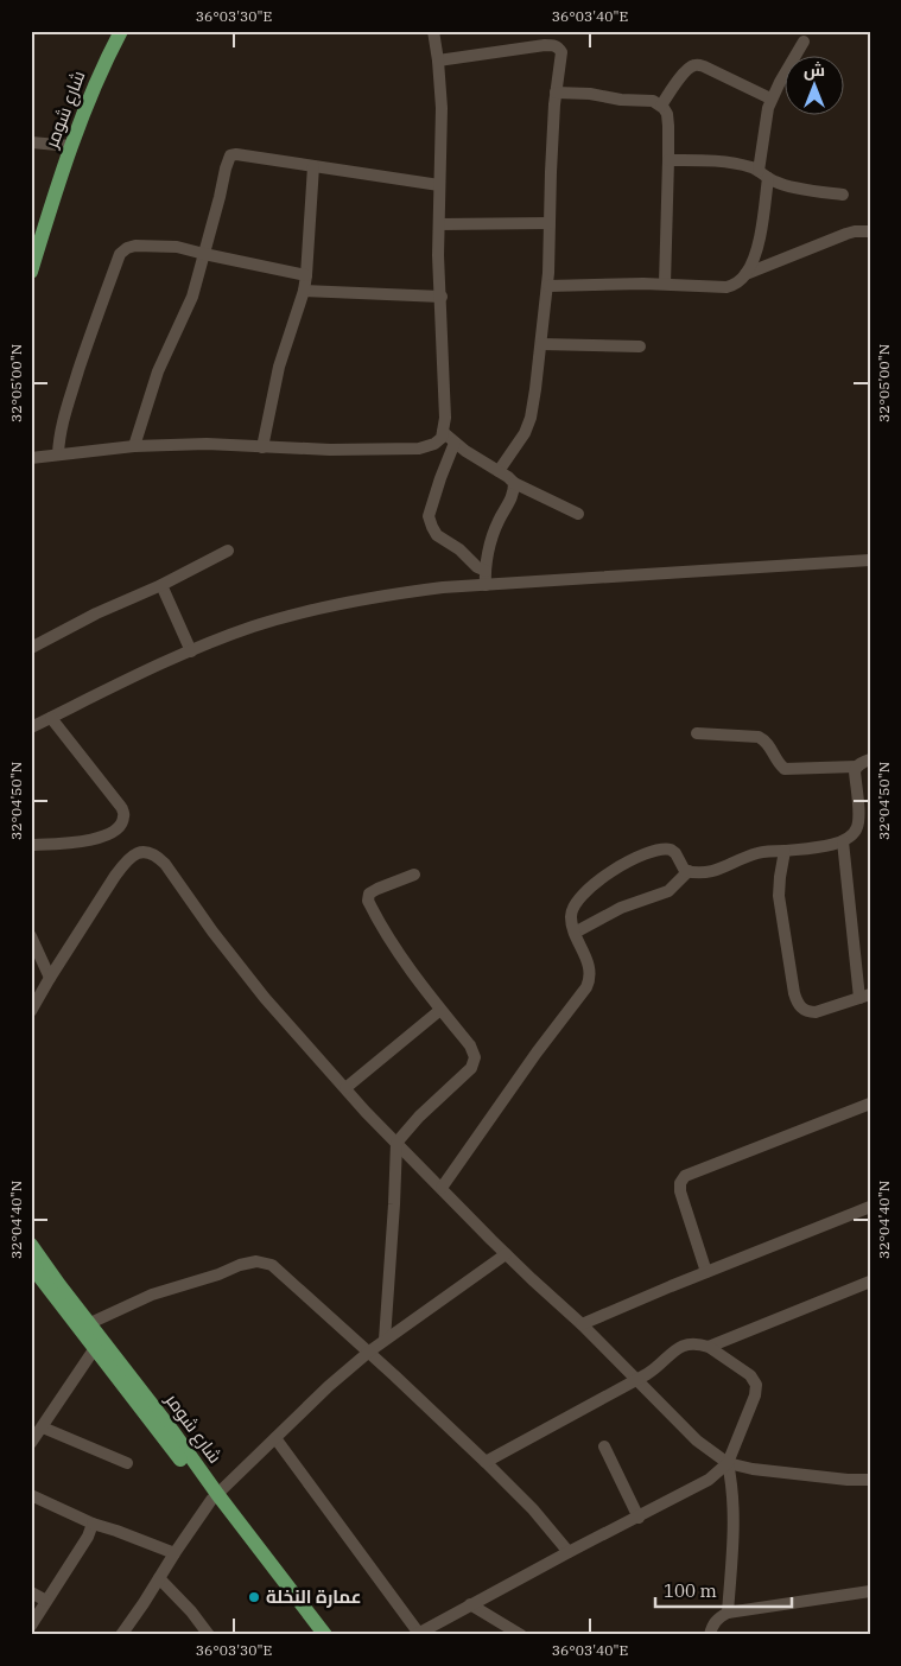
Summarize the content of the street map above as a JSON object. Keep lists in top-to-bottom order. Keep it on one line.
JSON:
{"streets":{"main road":["شارع شومر"]},"places":["عمارة النخلة"],"scale_bar":"100 m","north":"top","coordinates":["36°03'30\"E","36°03'40\"E","32°05'00\"N","32°04'50\"N","32°04'40\"N"]}
